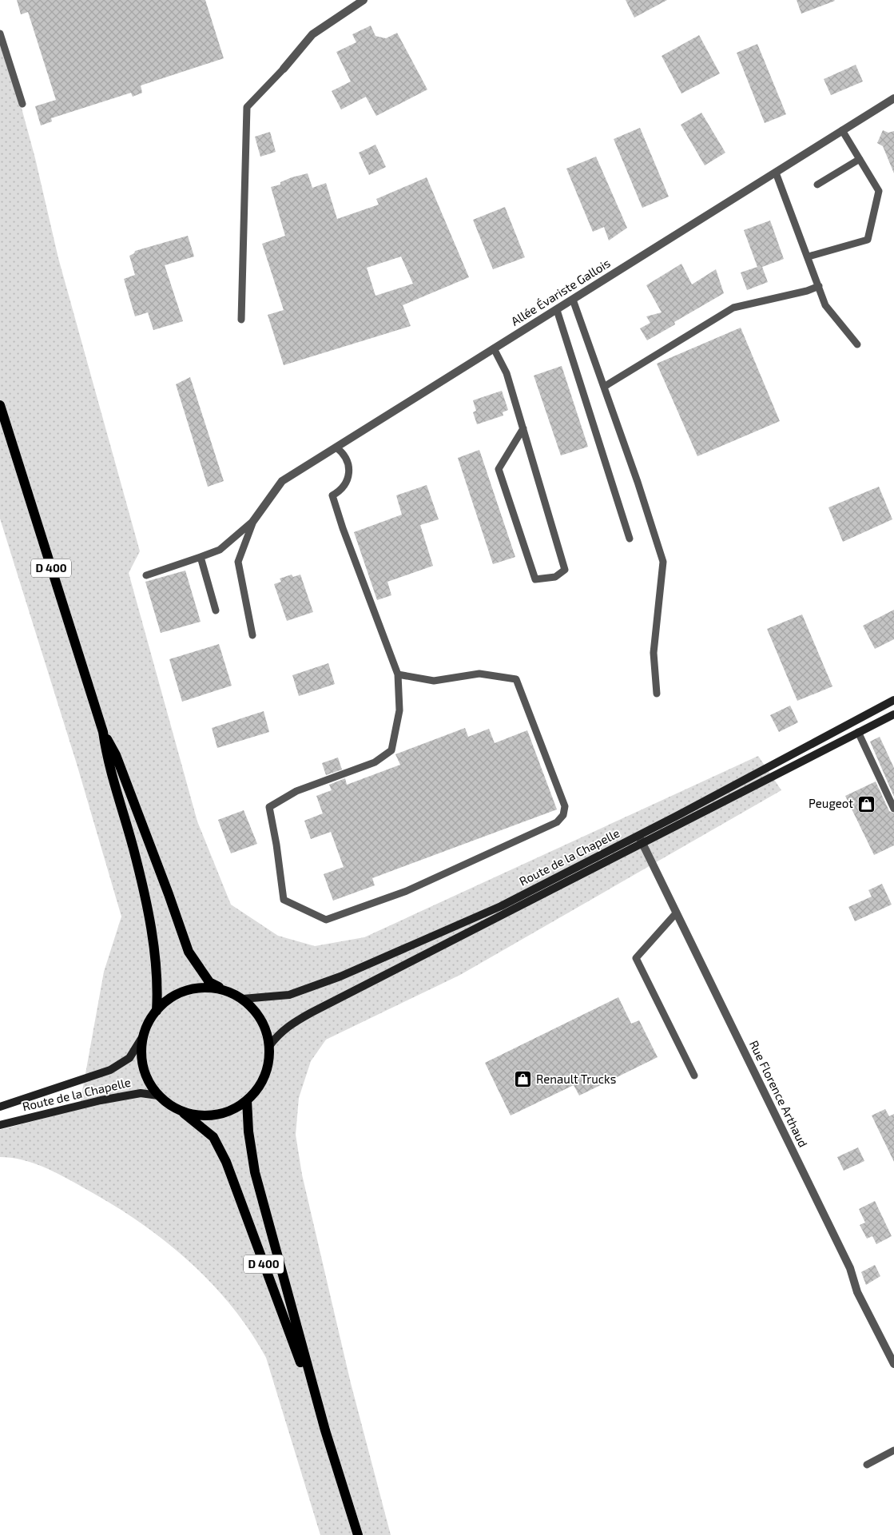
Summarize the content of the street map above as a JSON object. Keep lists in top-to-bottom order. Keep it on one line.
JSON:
{"streets":{"main road":["D 400","Route de la Chapelle"],"street":["Allée Évariste Gallois","Rue Florence Arthaud"]},"crossings":[["D 400","Route de la Chapelle"],["Route de la Chapelle","Rue Florence Arthaud"]],"places":{"shop":["Peugeot","Renault Trucks"]}}
